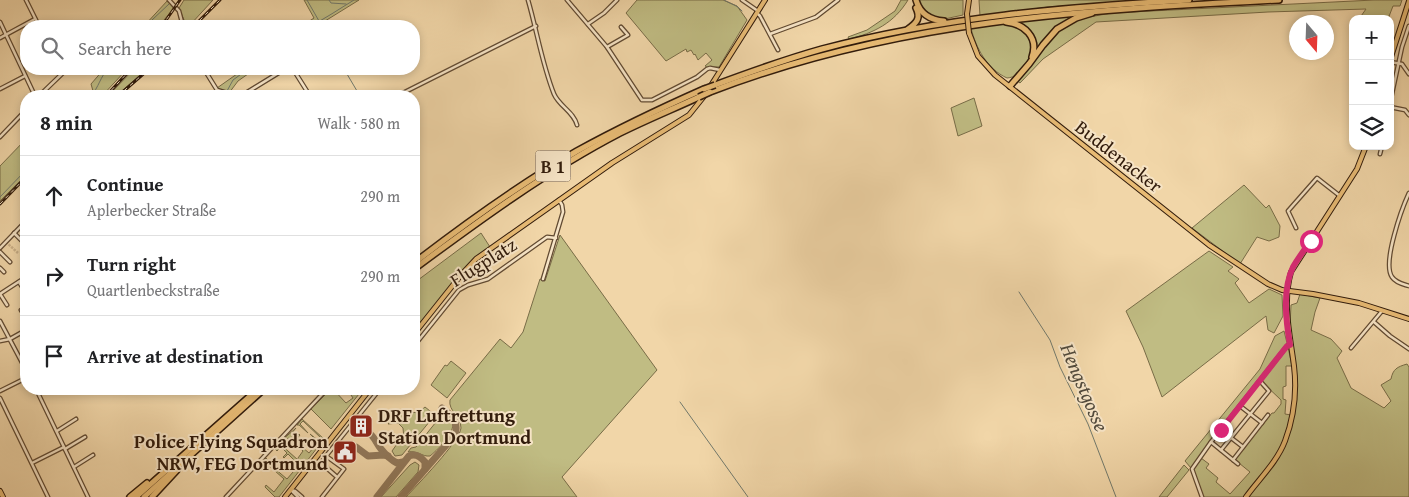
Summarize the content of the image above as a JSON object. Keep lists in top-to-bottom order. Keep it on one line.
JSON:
{"streets":{"highway":["B 1"],"main road":["Buddenacker"],"street":["Flugplatz"]},"water":["Hengstgosse"],"places":{"building":["DRF Luftrettung Station Dortmund"],"public building":["Police Flying Squadron NRW, FEG Dortmund"]},"north":"bottom","page":{"map_buttons":["+","−"],"search":"Search here","heading":["8 min","Walk · 580 m"],"list":[["Continue","Aplerbecker Straße","290 m"],["Turn right","Quartlenbeckstraße","290 m"],"Arrive at destination"]}}
